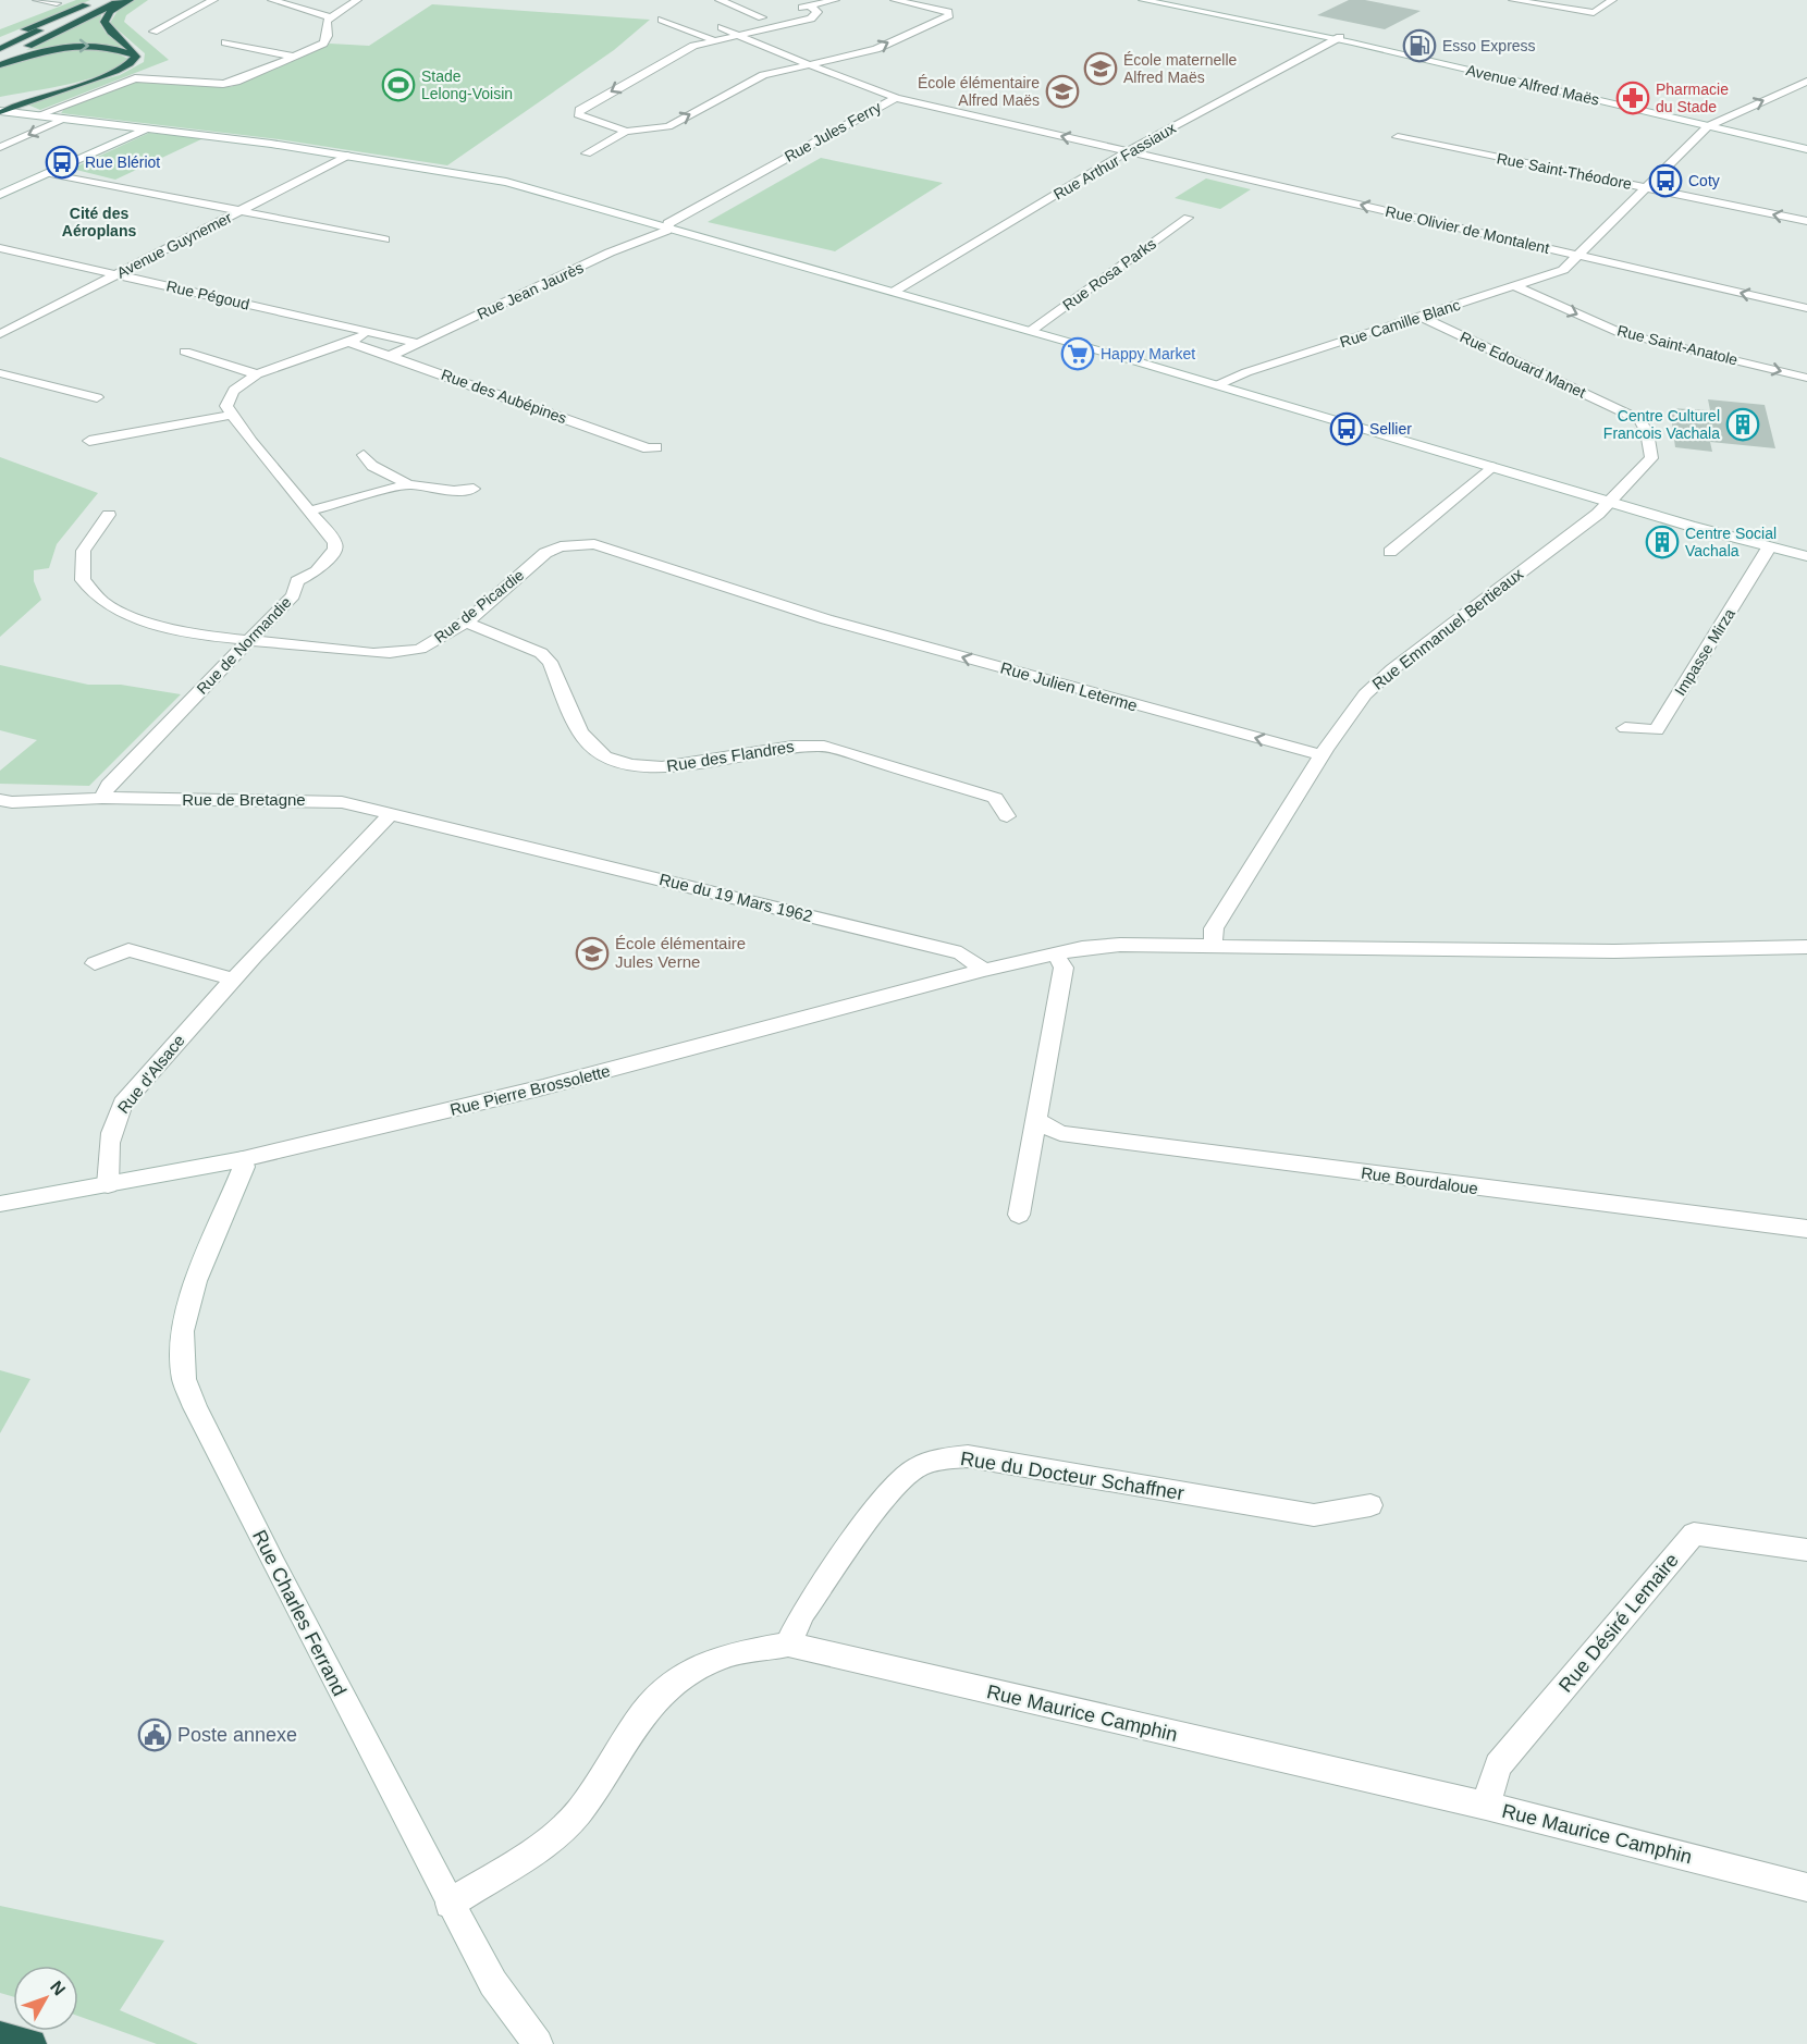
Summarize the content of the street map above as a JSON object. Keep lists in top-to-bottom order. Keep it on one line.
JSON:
{"streets":{"street":["Avenue Alfred Maës","Rue Jules Ferry","Rue Arthur Fassiaux","Rue Saint-Théodore","Rue Olivier de Montalent","Avenue Guynemer","Rue Rosa Parks","Rue Jean Jaurès","Rue Pégoud","Rue Camille Blanc","Rue Saint-Anatole","Rue Edouard Manet","Rue des Aubépines","Rue de Picardie","Rue Emmanuel Bertieaux","Rue de Normandie","Impasse Mirza","Rue Julien Leterme","Rue des Flandres","Rue de Bretagne","Rue du 19 Mars 1962","Rue d'Alsace","Rue Pierre Brossolette","Rue Bourdaloue","Rue du Docteur Schaffner","Rue Charles Ferrand","Rue Désiré Lemaire","Rue Maurice Camphin"]},"crossings":[["Avenue Alfred Maës","Rue Arthur Fassiaux"],["Avenue Alfred Maës","Rue Camille Blanc"],["Rue Jules Ferry","Rue Arthur Fassiaux"],["Rue Jules Ferry","Rue Olivier de Montalent"],["Rue Jules Ferry","Rue Jean Jaurès"],["Rue Arthur Fassiaux","Rue Olivier de Montalent"],["Rue Saint-Théodore","Rue Camille Blanc"],["Rue Olivier de Montalent","Rue Camille Blanc"],["Avenue Guynemer","Rue Pégoud"],["Rue Jean Jaurès","Rue Pégoud"],["Rue Jean Jaurès","Rue des Aubépines"],["Rue Camille Blanc","Rue Saint-Anatole"],["Rue Camille Blanc","Rue Edouard Manet"],["Rue Edouard Manet","Rue Emmanuel Bertieaux"],["Rue de Picardie","Rue de Normandie"],["Rue de Picardie","Rue Julien Leterme"],["Rue de Picardie","Rue des Flandres"],["Rue Emmanuel Bertieaux","Rue Julien Leterme"],["Rue Emmanuel Bertieaux","Rue Pierre Brossolette"],["Rue de Normandie","Rue de Bretagne"],["Rue de Bretagne","Rue du 19 Mars 1962"],["Rue de Bretagne","Rue d'Alsace"],["Rue du 19 Mars 1962","Rue Pierre Brossolette"],["Rue d'Alsace","Rue Pierre Brossolette"],["Rue Pierre Brossolette","Rue Charles Ferrand"],["Rue du Docteur Schaffner","Rue Maurice Camphin"],["Rue Charles Ferrand","Rue Maurice Camphin"],["Rue Désiré Lemaire","Rue Maurice Camphin"]],"one_way":["Rue Jules Ferry","Rue Saint-Théodore","Rue Olivier de Montalent","Rue Julien Leterme"],"districts":["Cité des Aéroplans"],"places":{"fuel station":["Esso Express"],"school or university":["École maternelle Alfred Maës","École élémentaire Alfred Maës","École élémentaire Jules Verne"],"sports":["Stade Lelong-Voisin"],"pharmacy":["Pharmacie du Stade"],"bus stop":["Rue Blériot","Coty","Sellier"],"supermarket":["Happy Market"],"building":["Centre Culturel Francois Vachala","Centre Social Vachala"],"public building":["Poste annexe"]},"north":"top right"}
